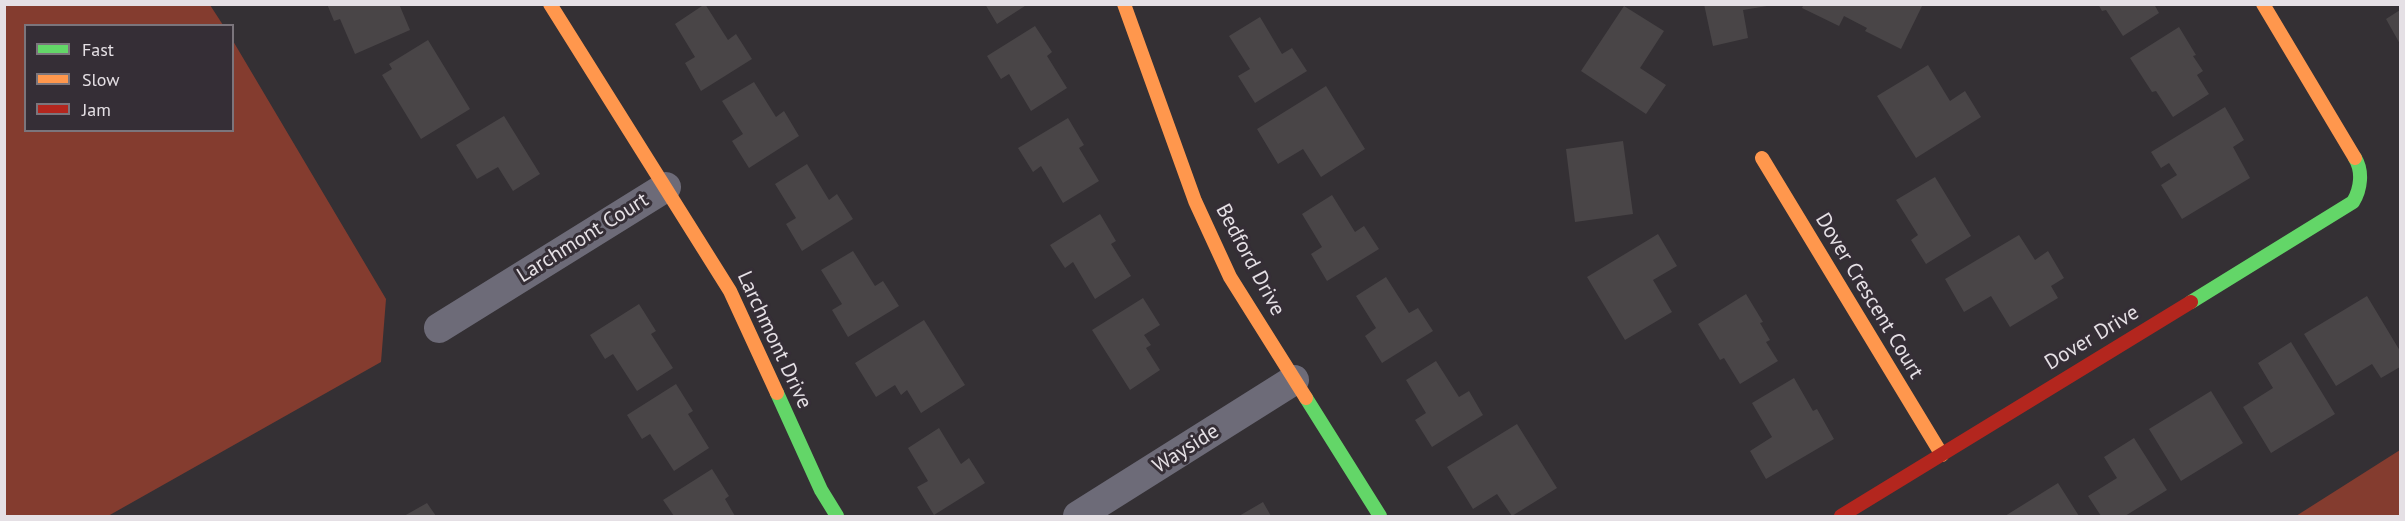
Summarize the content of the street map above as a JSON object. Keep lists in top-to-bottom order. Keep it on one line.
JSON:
{"streets":{"street":["Larchmont Court","Bedford Drive","Dover Crescent Court","Dover Drive","Larchmont Drive","Wayside"]},"crossings":[["Larchmont Court","Larchmont Drive"],["Bedford Drive","Wayside"],["Dover Crescent Court","Dover Drive"]],"legend":["Fast","Slow","Jam"]}
